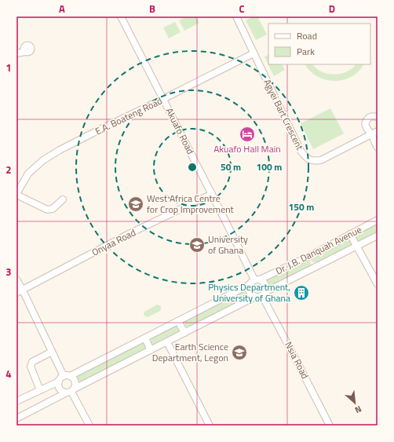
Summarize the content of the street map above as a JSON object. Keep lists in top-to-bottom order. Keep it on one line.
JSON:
{"streets":{"street":["Agyei Bart Crescent","E.A. Boateng Road","Akuafo Road","Onyaa Road","Dr. J.B. Danquah Avenue","Nsia Road"]},"crossings":[["Agyei Bart Crescent","E.A. Boateng Road"],["E.A. Boateng Road","Akuafo Road"],["Akuafo Road","Onyaa Road"],["Akuafo Road","Dr. J.B. Danquah Avenue"],["Akuafo Road","Nsia Road"],["Dr. J.B. Danquah Avenue","Nsia Road"]],"places":{"hotel":["Akuafo Hall Main"],"school or university":["West Africa Centre for Crop Improvement","University of Ghana","Earth Science Department, Legon"],"building":["Physics Department, University of Ghana"]},"legend":["Road","Park"],"north":"bottom right","grid":{"columns":["A","B","C","D"],"rows":["1","2","3","4"]},"rings":["50 m","100 m","150 m"]}
